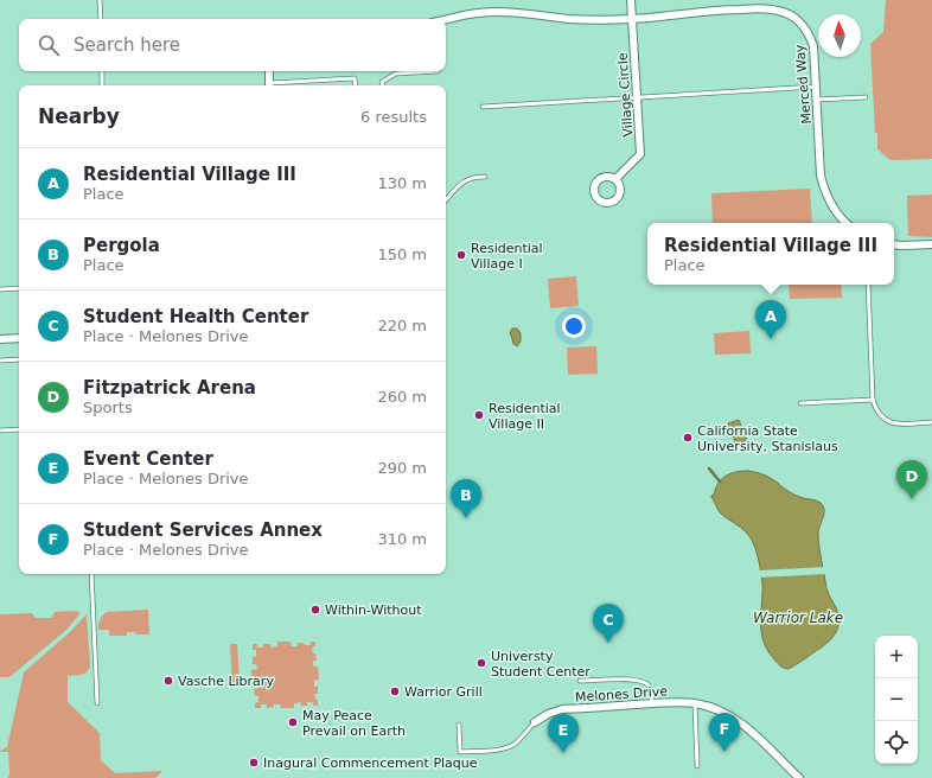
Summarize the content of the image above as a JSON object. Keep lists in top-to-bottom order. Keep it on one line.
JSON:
{"streets":{"street":["Merced Way","Village Circle","Melones Drive"]},"crossings":[["Merced Way","Village Circle"]],"water":["Warrior Lake"],"places":["Residential Village I","Residential Village II","California State University, Stanislaus","Within-Without","Universty Student Center","Vasche Library","Warrior Grill","May Peace Prevail on Earth","Inagural Commencement Plaque"],"north":"top","page":{"search":"Search here","heading":["Nearby","6 results"],"list":[{"mark":"A","name":"Residential Village III","note":"Place","value":"130 m"},{"mark":"B","name":"Pergola","note":"Place","value":"150 m"},{"mark":"C","name":"Student Health Center","note":"Place · Melones Drive","value":"220 m"},{"mark":"D","name":"Fitzpatrick Arena","note":"Sports","value":"260 m"},{"mark":"E","name":"Event Center","note":"Place · Melones Drive","value":"290 m"},{"mark":"F","name":"Student Services Annex","note":"Place · Melones Drive","value":"310 m"}],"popup":["Residential Village III","Place"],"pins":["A","D","B","C","F","E"],"map_buttons":["+","−"]}}
